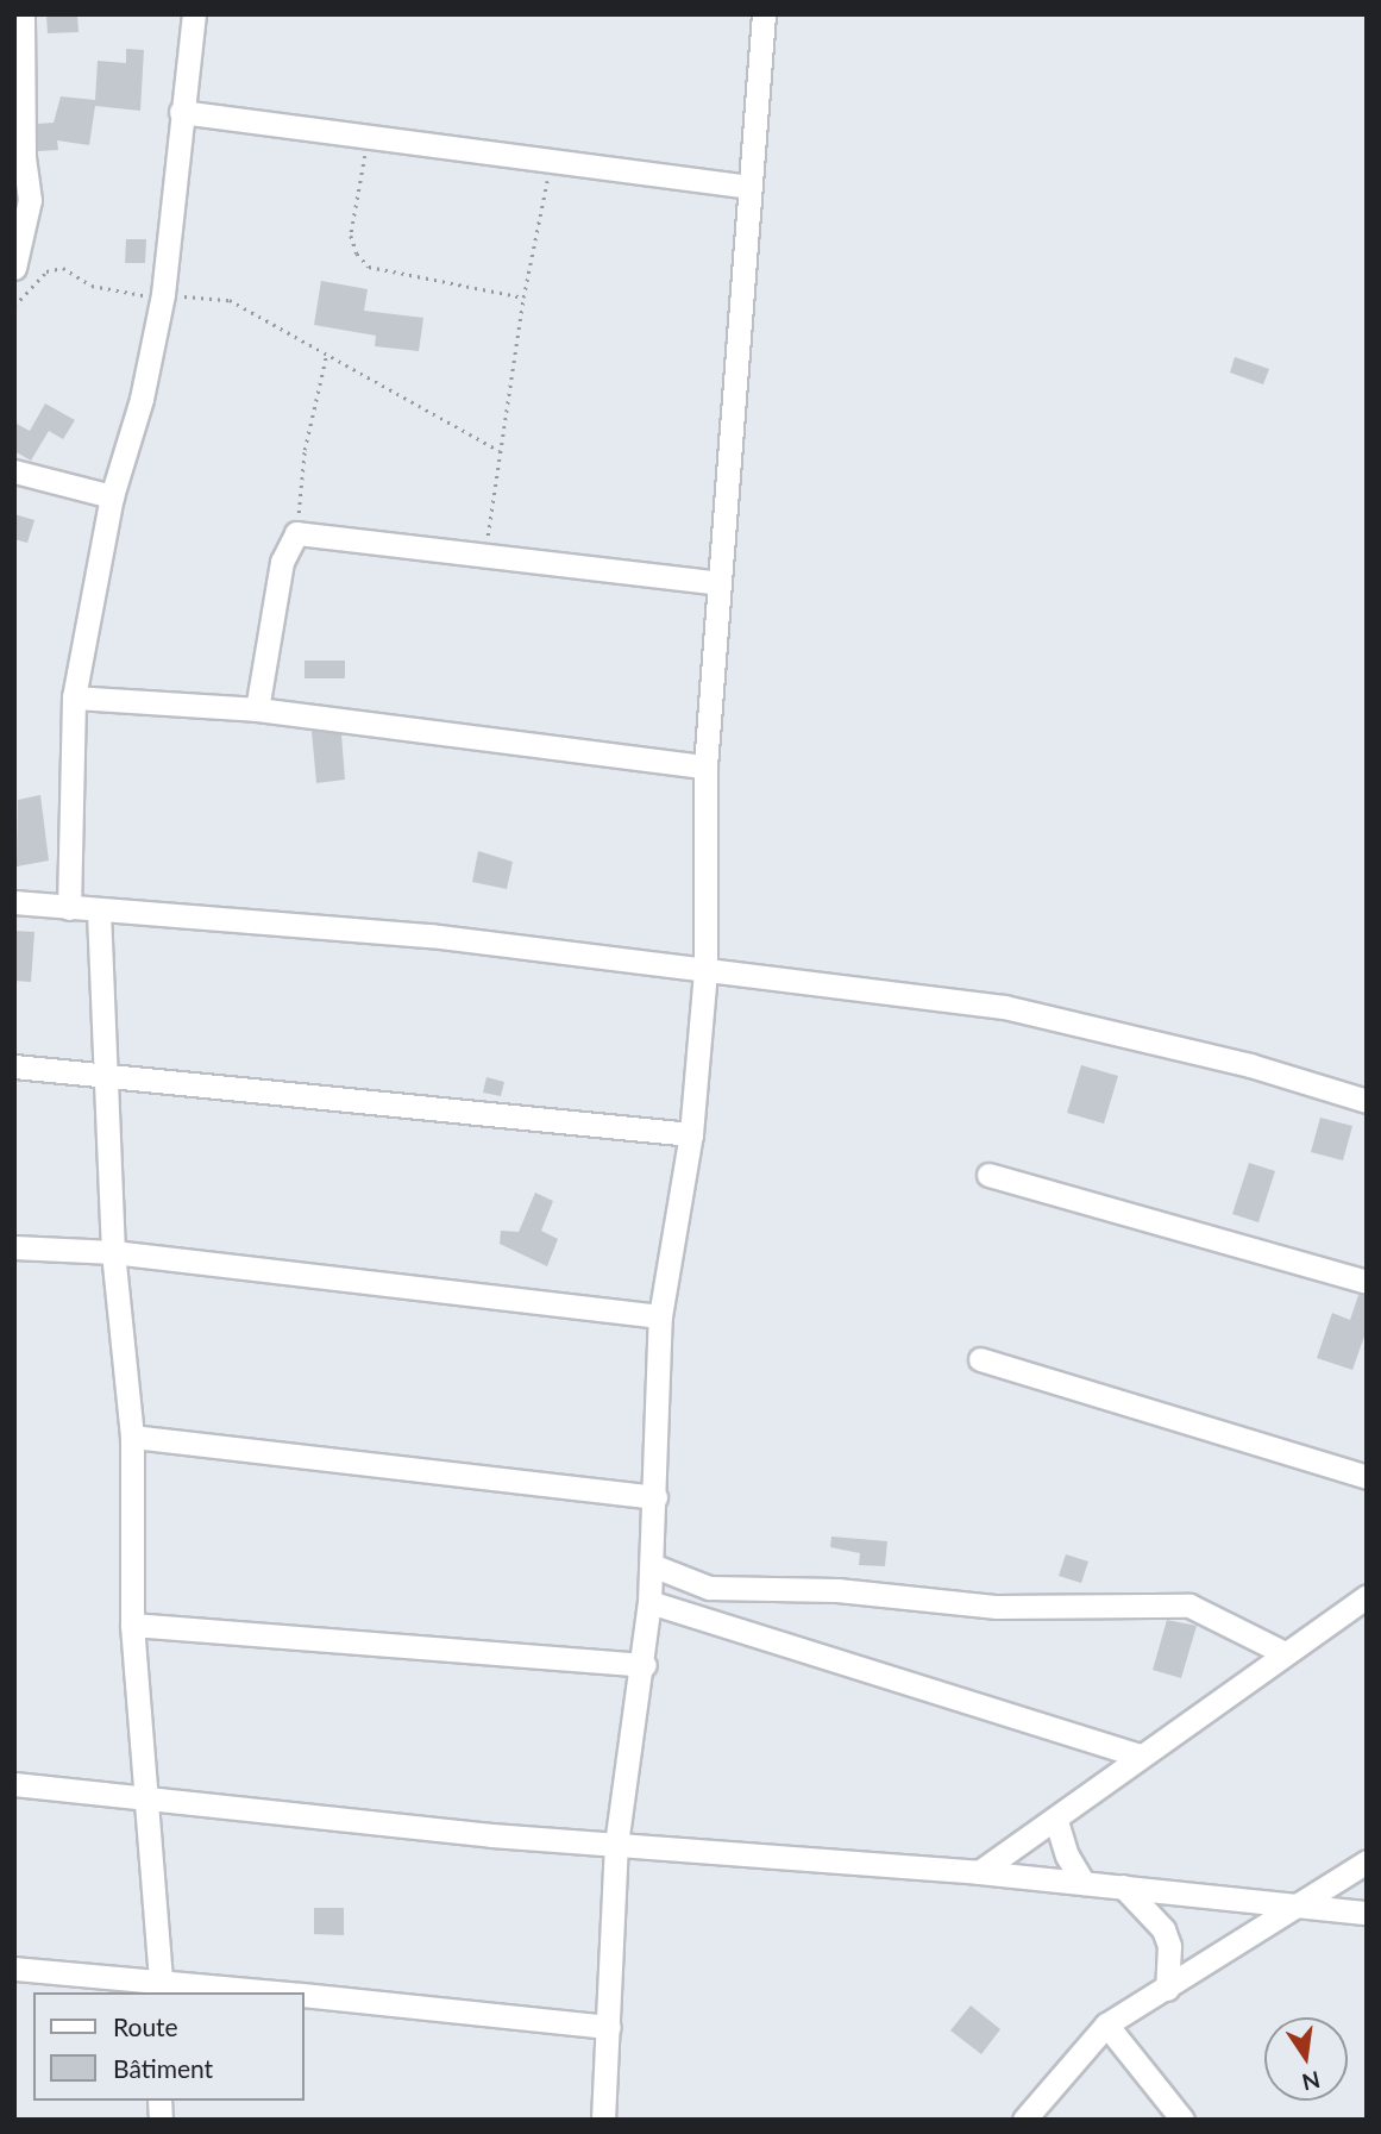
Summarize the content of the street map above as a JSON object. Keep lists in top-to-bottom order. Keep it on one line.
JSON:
{"legend":["Route","Bâtiment"],"north":"bottom"}
